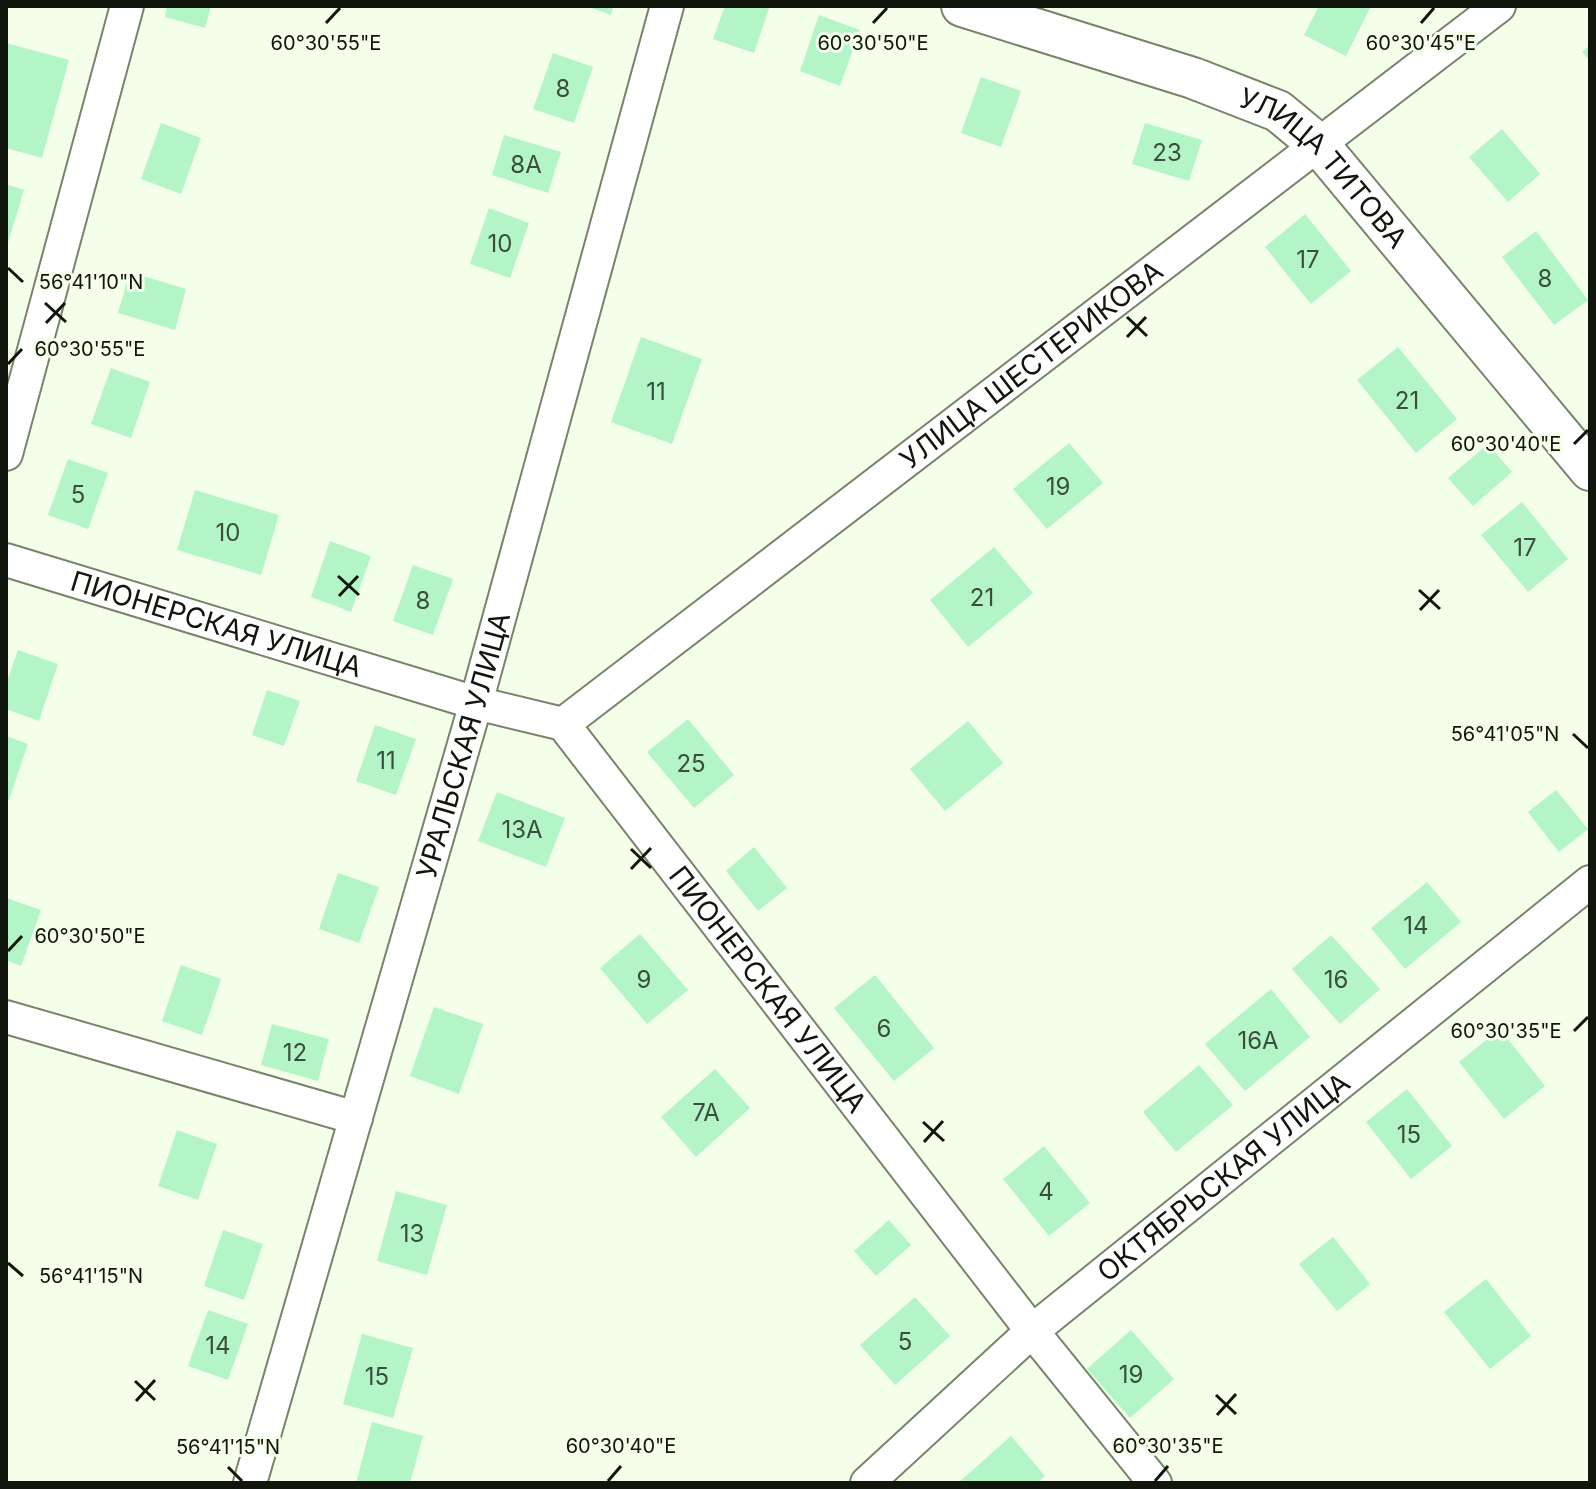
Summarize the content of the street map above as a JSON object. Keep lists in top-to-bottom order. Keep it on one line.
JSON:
{"streets":{"street":["УЛИЦА ТИТОВА","УЛИЦА ШЕСТЕРИКОВА","ПИОНЕРСКАЯ УЛИЦА","УРАЛЬСКАЯ УЛИЦА","ОКТЯБРЬСКАЯ УЛИЦА"]},"crossings":[["УЛИЦА ТИТОВА","УЛИЦА ШЕСТЕРИКОВА"],["УЛИЦА ШЕСТЕРИКОВА","ПИОНЕРСКАЯ УЛИЦА"],["ПИОНЕРСКАЯ УЛИЦА","УРАЛЬСКАЯ УЛИЦА"],["ПИОНЕРСКАЯ УЛИЦА","ОКТЯБРЬСКАЯ УЛИЦА"]],"house_numbers":["8","23","8А","10","17","8","11","21","19","5","10","17","21","8","11","25","13А","14","9","16","6","16А","12","7А","15","4","13","5","14","19","15"],"coordinates":["60°30'55\"E","60°30'50\"E","60°30'45\"E","56°41'10\"N","60°30'40\"E","56°41'05\"N","60°30'35\"E","56°41'15\"N"]}
